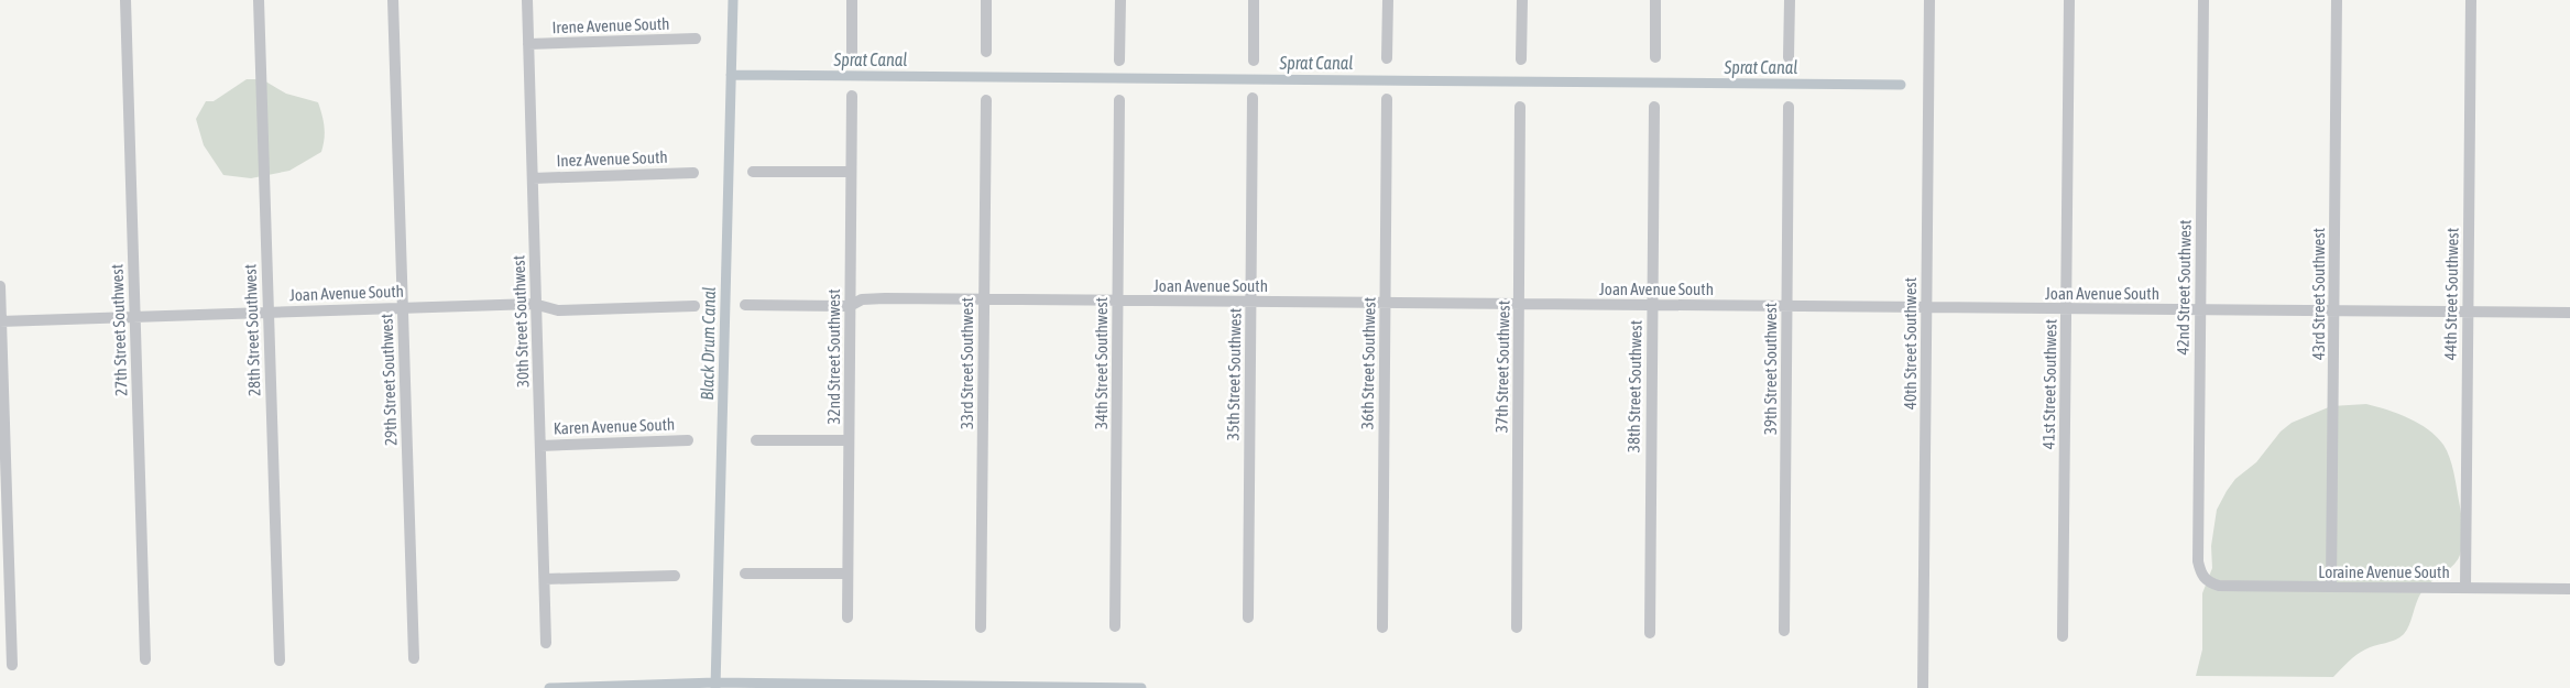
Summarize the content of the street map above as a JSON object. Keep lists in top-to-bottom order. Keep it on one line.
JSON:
{"streets":{"street":["Irene Avenue South","Inez Avenue South","Joan Avenue South","42nd Street Southwest","43rd Street Southwest","44th Street Southwest","30th Street Southwest","27th Street Southwest","28th Street Southwest","40th Street Southwest","32nd Street Southwest","33rd Street Southwest","34th Street Southwest","36th Street Southwest","37th Street Southwest","39th Street Southwest","35th Street Southwest","29th Street Southwest","41st Street Southwest","38th Street Southwest","Karen Avenue South","Loraine Avenue South"]},"crossings":[["Irene Avenue South","30th Street Southwest"],["Inez Avenue South","30th Street Southwest"],["Joan Avenue South","42nd Street Southwest"],["Joan Avenue South","43rd Street Southwest"],["Joan Avenue South","44th Street Southwest"],["Joan Avenue South","30th Street Southwest"],["Joan Avenue South","27th Street Southwest"],["Joan Avenue South","28th Street Southwest"],["Joan Avenue South","40th Street Southwest"],["Joan Avenue South","32nd Street Southwest"],["Joan Avenue South","33rd Street Southwest"],["Joan Avenue South","34th Street Southwest"],["Joan Avenue South","36th Street Southwest"],["Joan Avenue South","37th Street Southwest"],["Joan Avenue South","39th Street Southwest"],["Joan Avenue South","35th Street Southwest"],["Joan Avenue South","29th Street Southwest"],["Joan Avenue South","41st Street Southwest"],["Joan Avenue South","38th Street Southwest"],["42nd Street Southwest","Loraine Avenue South"],["43rd Street Southwest","Loraine Avenue South"],["44th Street Southwest","Loraine Avenue South"],["30th Street Southwest","Karen Avenue South"]],"water":["Sprat Canal","Black Drum Canal"]}
